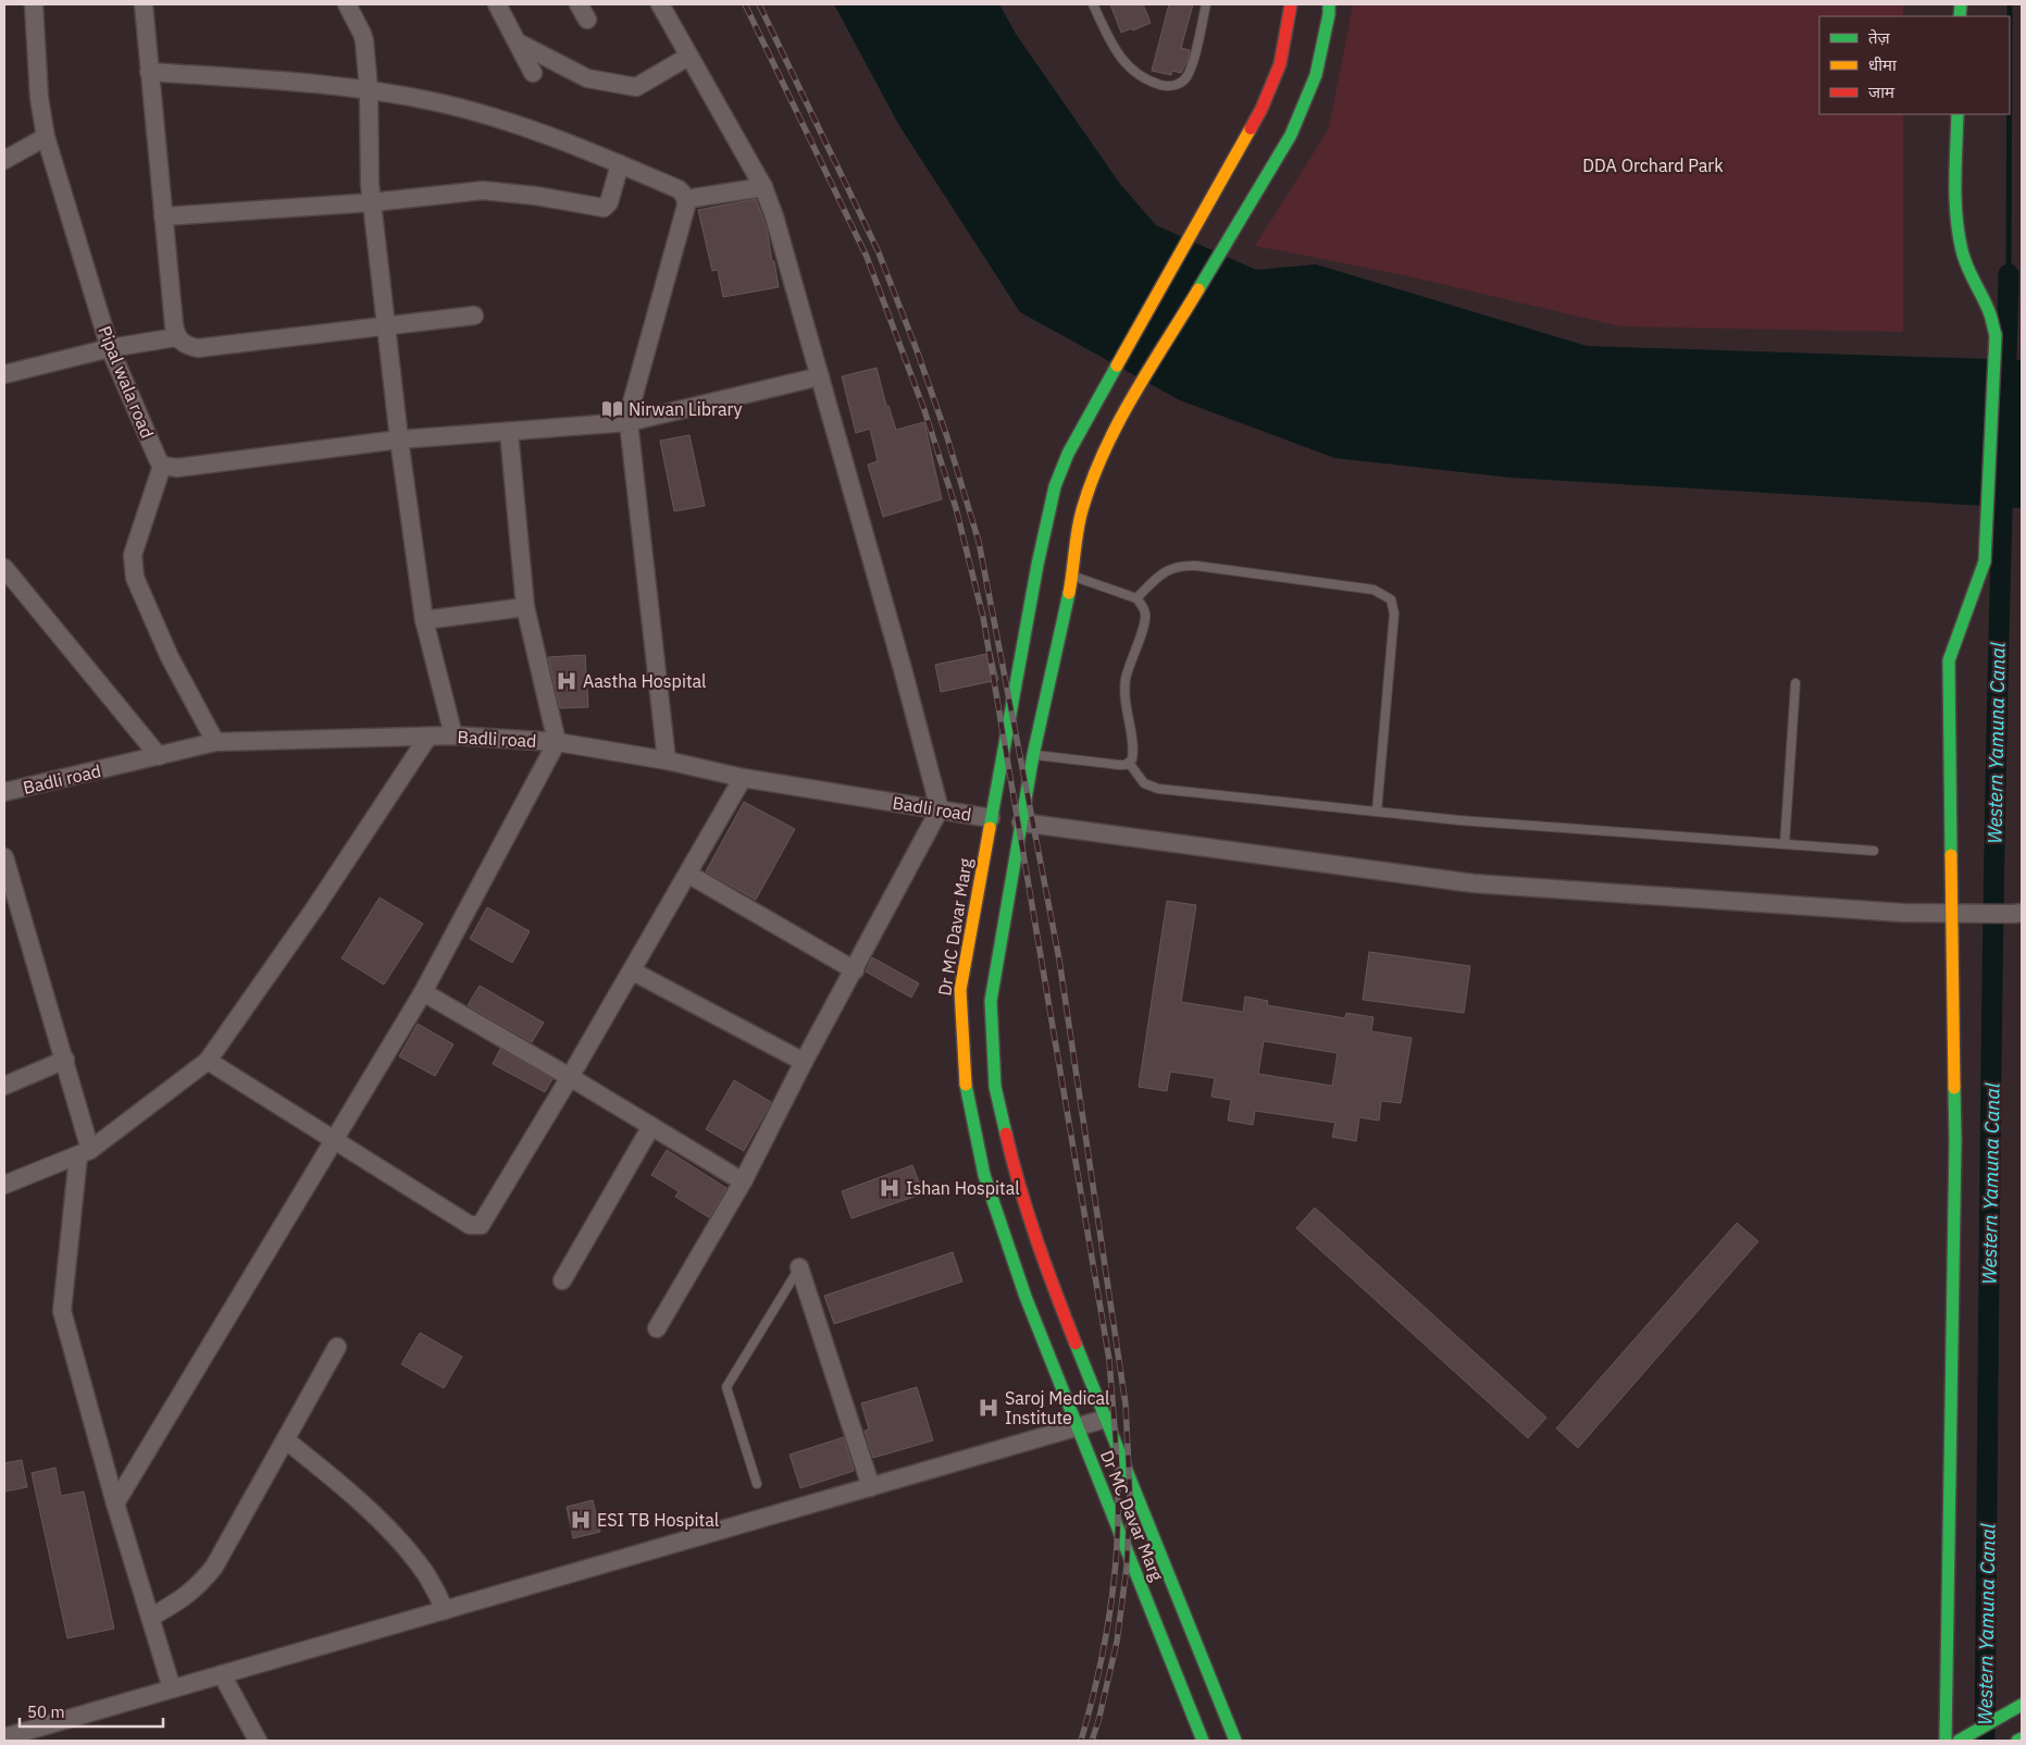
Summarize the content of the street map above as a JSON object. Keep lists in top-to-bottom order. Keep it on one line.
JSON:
{"streets":{"street":["Pipal wala road","Badli road","Dr MC Davar Marg"]},"crossings":[["Badli road","Dr MC Davar Marg"]],"water":["Western Yamuna Canal"],"parks":["DDA Orchard Park"],"places":{"library":["Nirwan Library"],"hospital":["Aastha Hospital","Ishan Hospital","Saroj Medical Institute","ESI TB Hospital"]},"legend":["तेज़","धीमा","जाम"],"scale_bar":"50 m"}
